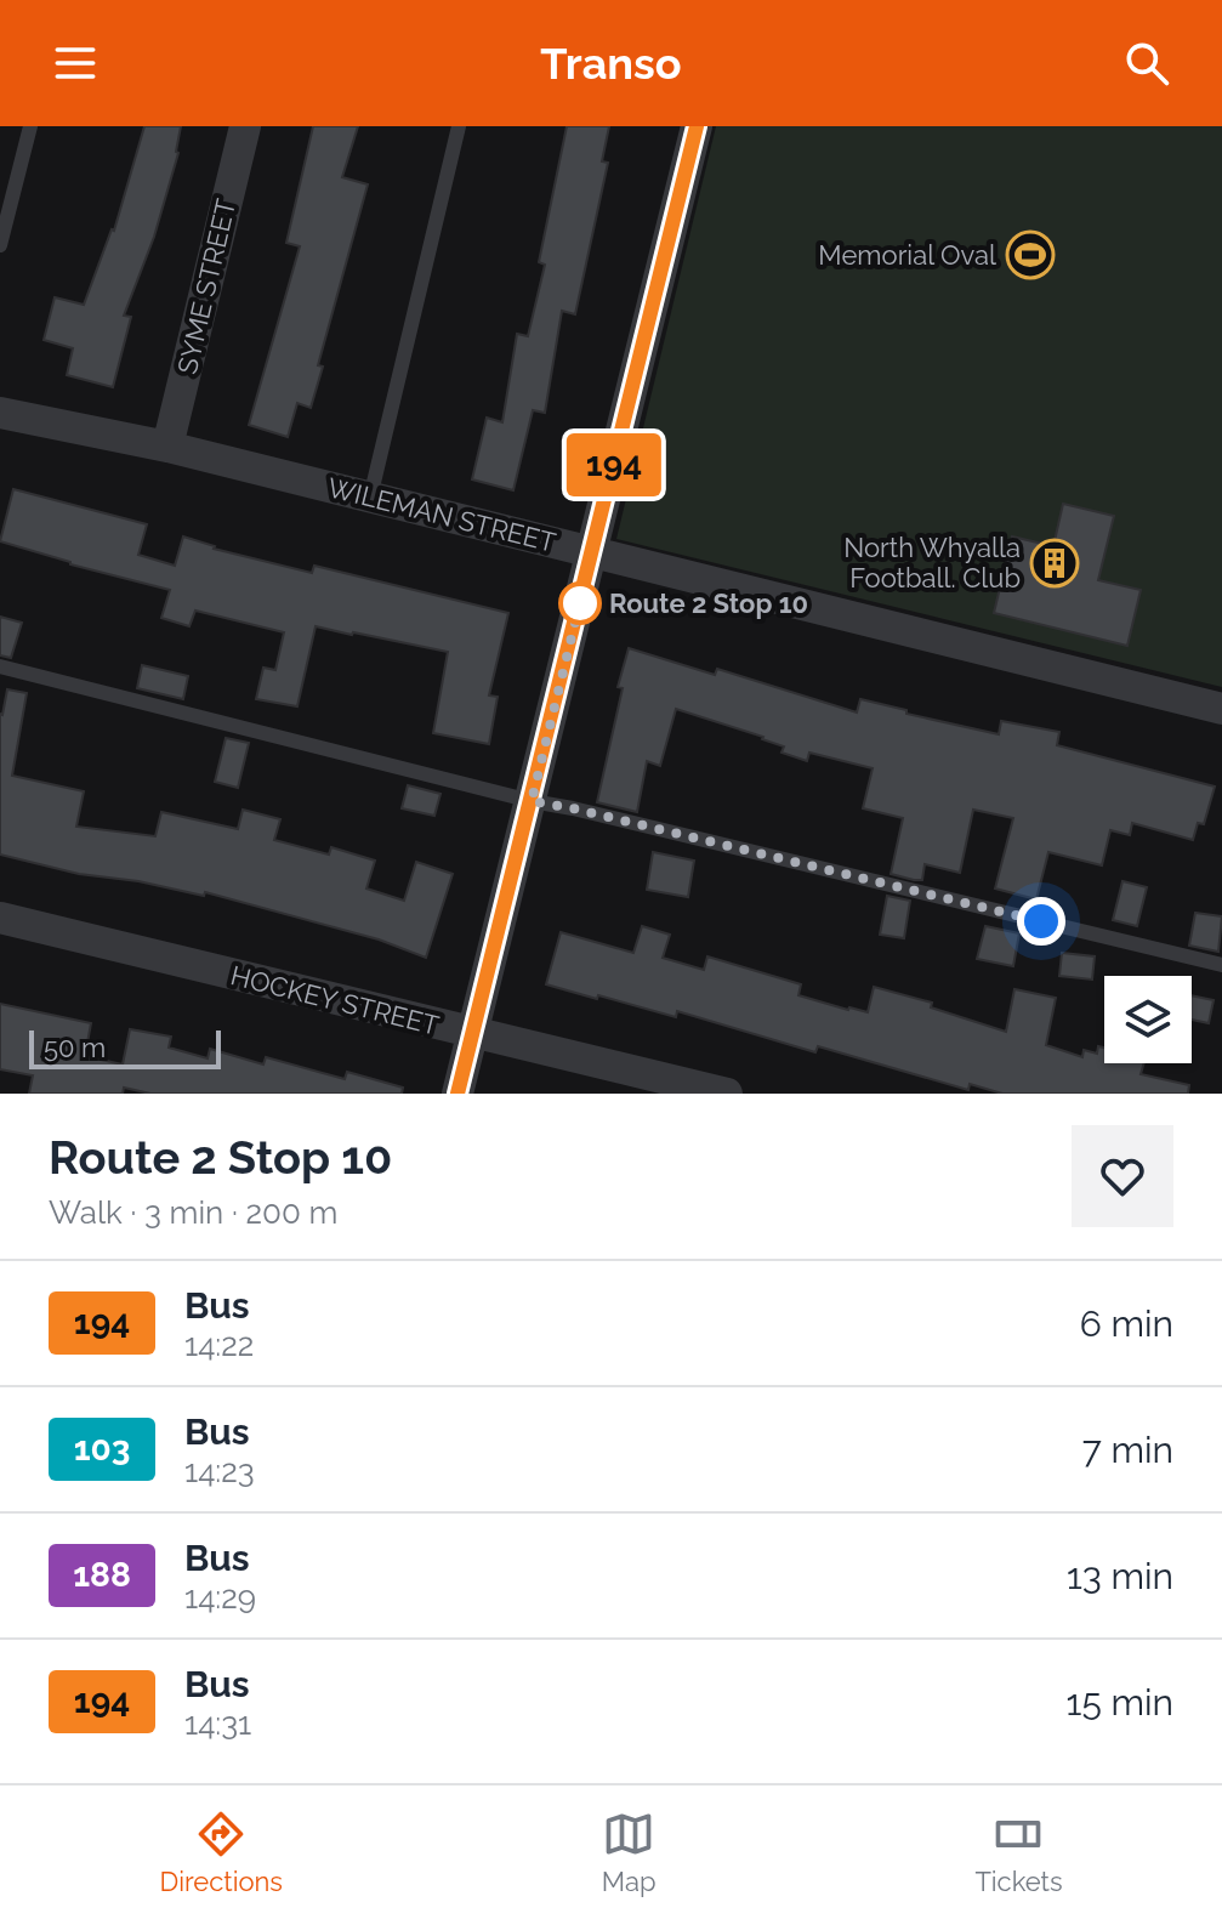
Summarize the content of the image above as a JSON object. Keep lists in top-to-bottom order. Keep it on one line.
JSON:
{"streets":{"street":["SYME STREET","WILEMAN STREET","HOCKEY STREET"]},"crossings":[["SYME STREET","WILEMAN STREET"]],"places":{"sports":["Memorial Oval"],"building":["North Whyalla Football. Club"],"other":["Route 2 Stop 10"]},"lines":["bus line 194"],"scale_bar":"50 m","page":{"header":"Transo","on_map":"194","scale":"50 m","heading":["Route 2 Stop 10","Walk · 3 min · 200 m"],"list":[{"mark":"194","name":"Bus","note":"14:22","value":"6 min"},{"mark":"103","name":"Bus","note":"14:23","value":"7 min"},{"mark":"188","name":"Bus","note":"14:29","value":"13 min"},{"mark":"194","name":"Bus","note":"14:31","value":"15 min"}],"tabs":["Directions","Map","Tickets"]}}
